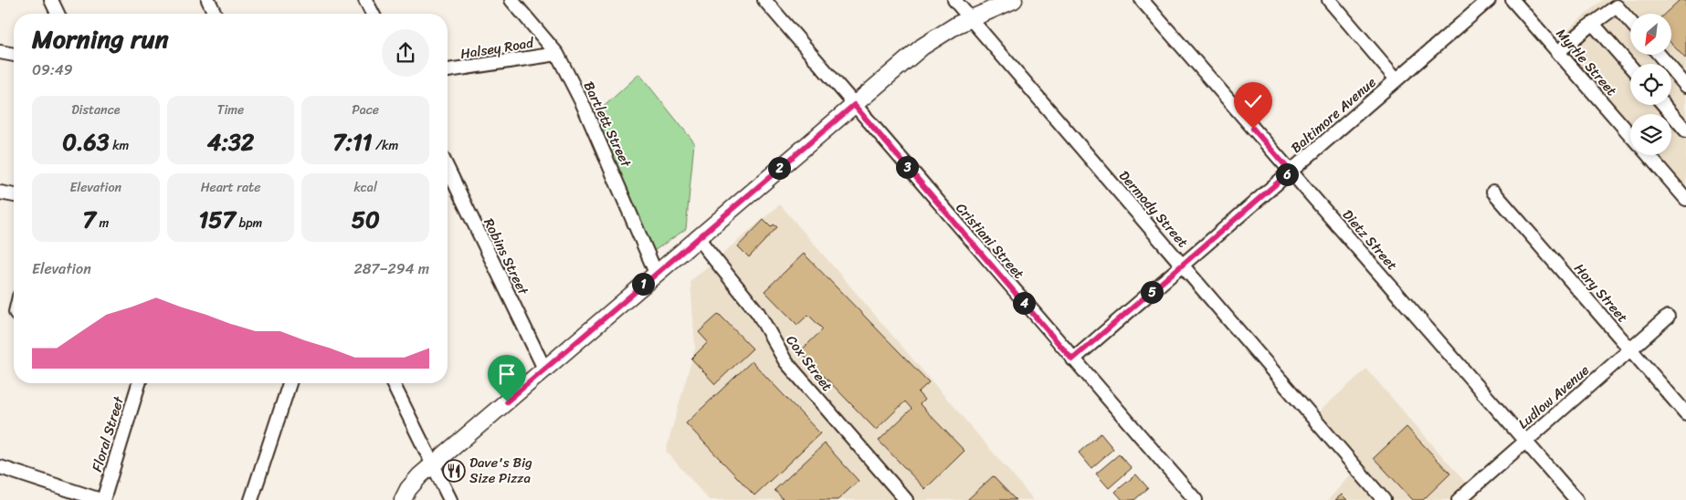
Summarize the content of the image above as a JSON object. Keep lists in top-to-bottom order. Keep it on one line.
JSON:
{"streets":{"street":["Halsey Road","Myrtle Street","Baltimore Avenue","Bartlett Street","Dermody Street","Dietz Street","Cristiani Street","Robins Street","Hory Street","Cox Street","Ludlow Avenue","Floral Street"]},"crossings":[["Halsey Road","Bartlett Street"],["Baltimore Avenue","Dermody Street"],["Baltimore Avenue","Dietz Street"],["Baltimore Avenue","Cristiani Street"],["Dietz Street","Ludlow Avenue"],["Hory Street","Ludlow Avenue"]],"places":{"restaurant":["Dave's Big Size Pizza"]},"north":"bottom left","page":{"heading":["Morning run","09:49"],"stats":[["Distance","0.63 km"],["Time","4:32"],["Pace","7:11 /km"],["Elevation","7 m"],["Heart rate","157 bpm"],["kcal","50"]],"pins":["3","2","6","1","5","4"],"chart":["Elevation","287–294 m"]}}
